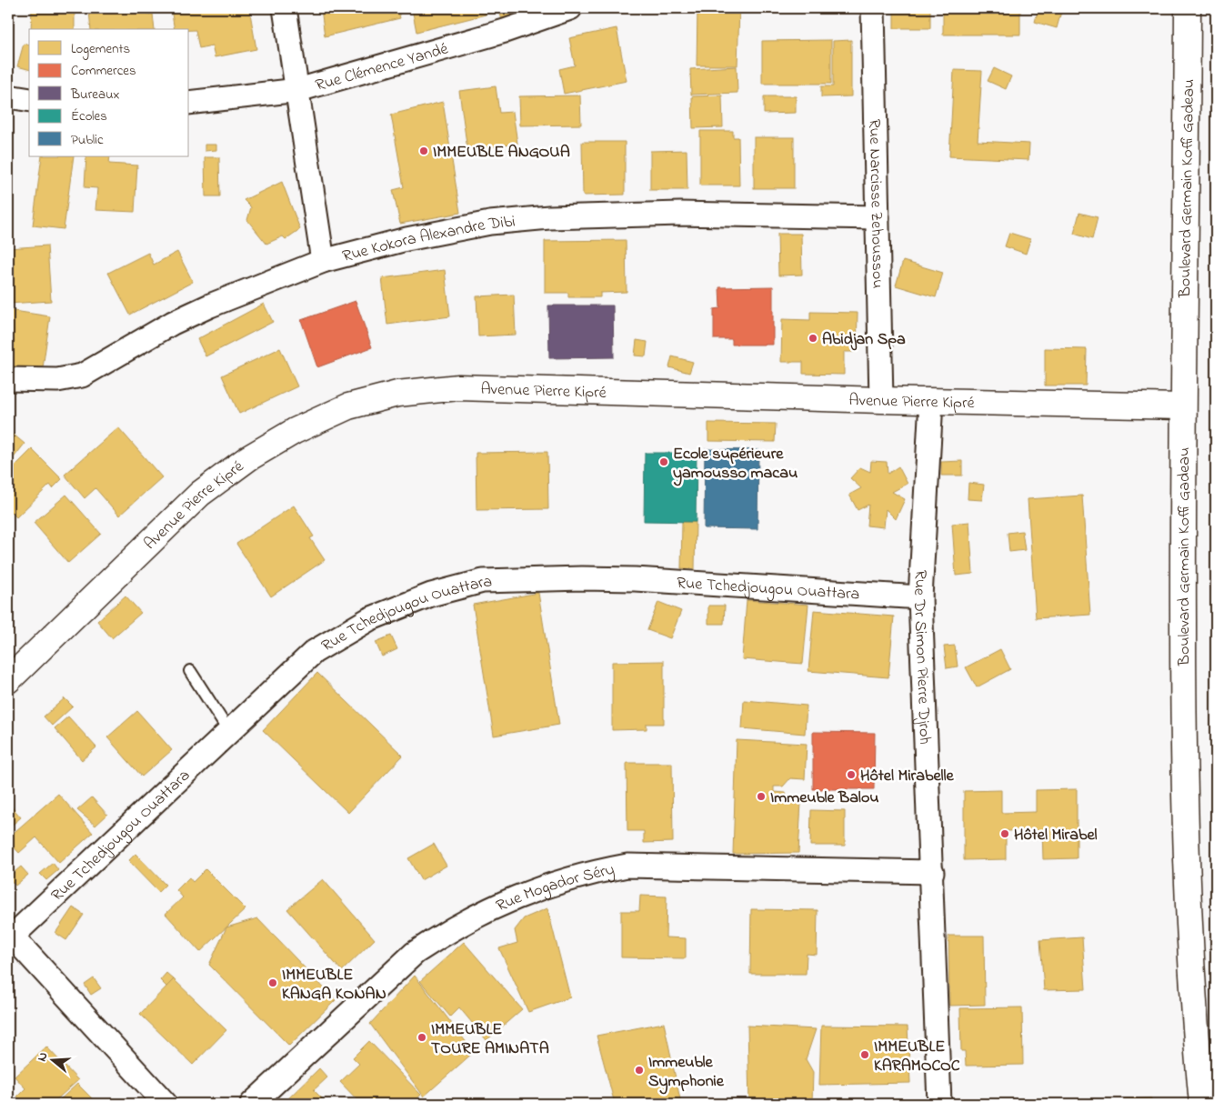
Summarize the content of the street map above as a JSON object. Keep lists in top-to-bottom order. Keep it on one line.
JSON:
{"streets":{"street":["Rue Clémence Yandé","Boulevard Germain Koffi Gadeau","Rue Narcisse Zehoussou","Rue Kokora Alexandre Dibi","Avenue Pierre Kipré","Rue Tchedjougou Ouattara","Rue Dr Simon Pierre Djroh","Rue Mogador Séry"]},"crossings":[["Boulevard Germain Koffi Gadeau","Avenue Pierre Kipré"],["Rue Narcisse Zehoussou","Rue Kokora Alexandre Dibi"],["Rue Narcisse Zehoussou","Avenue Pierre Kipré"],["Avenue Pierre Kipré","Rue Dr Simon Pierre Djroh"],["Rue Tchedjougou Ouattara","Rue Dr Simon Pierre Djroh"],["Rue Dr Simon Pierre Djroh","Rue Mogador Séry"]],"places":["IMMEUBLE ANGOUA","Abidjan Spa","Ecole supérieure yamousso macau","Hôtel Mirabelle","Immeuble Balou","Hôtel Mirabel","IMMEUBLE KANGA KONAN","IMMEUBLE TOURE AMINATA","IMMEUBLE KARAMOCOC","Immeuble Symphonie"],"legend":["Logements","Commerces","Bureaux","Écoles","Public"],"north":"left"}
